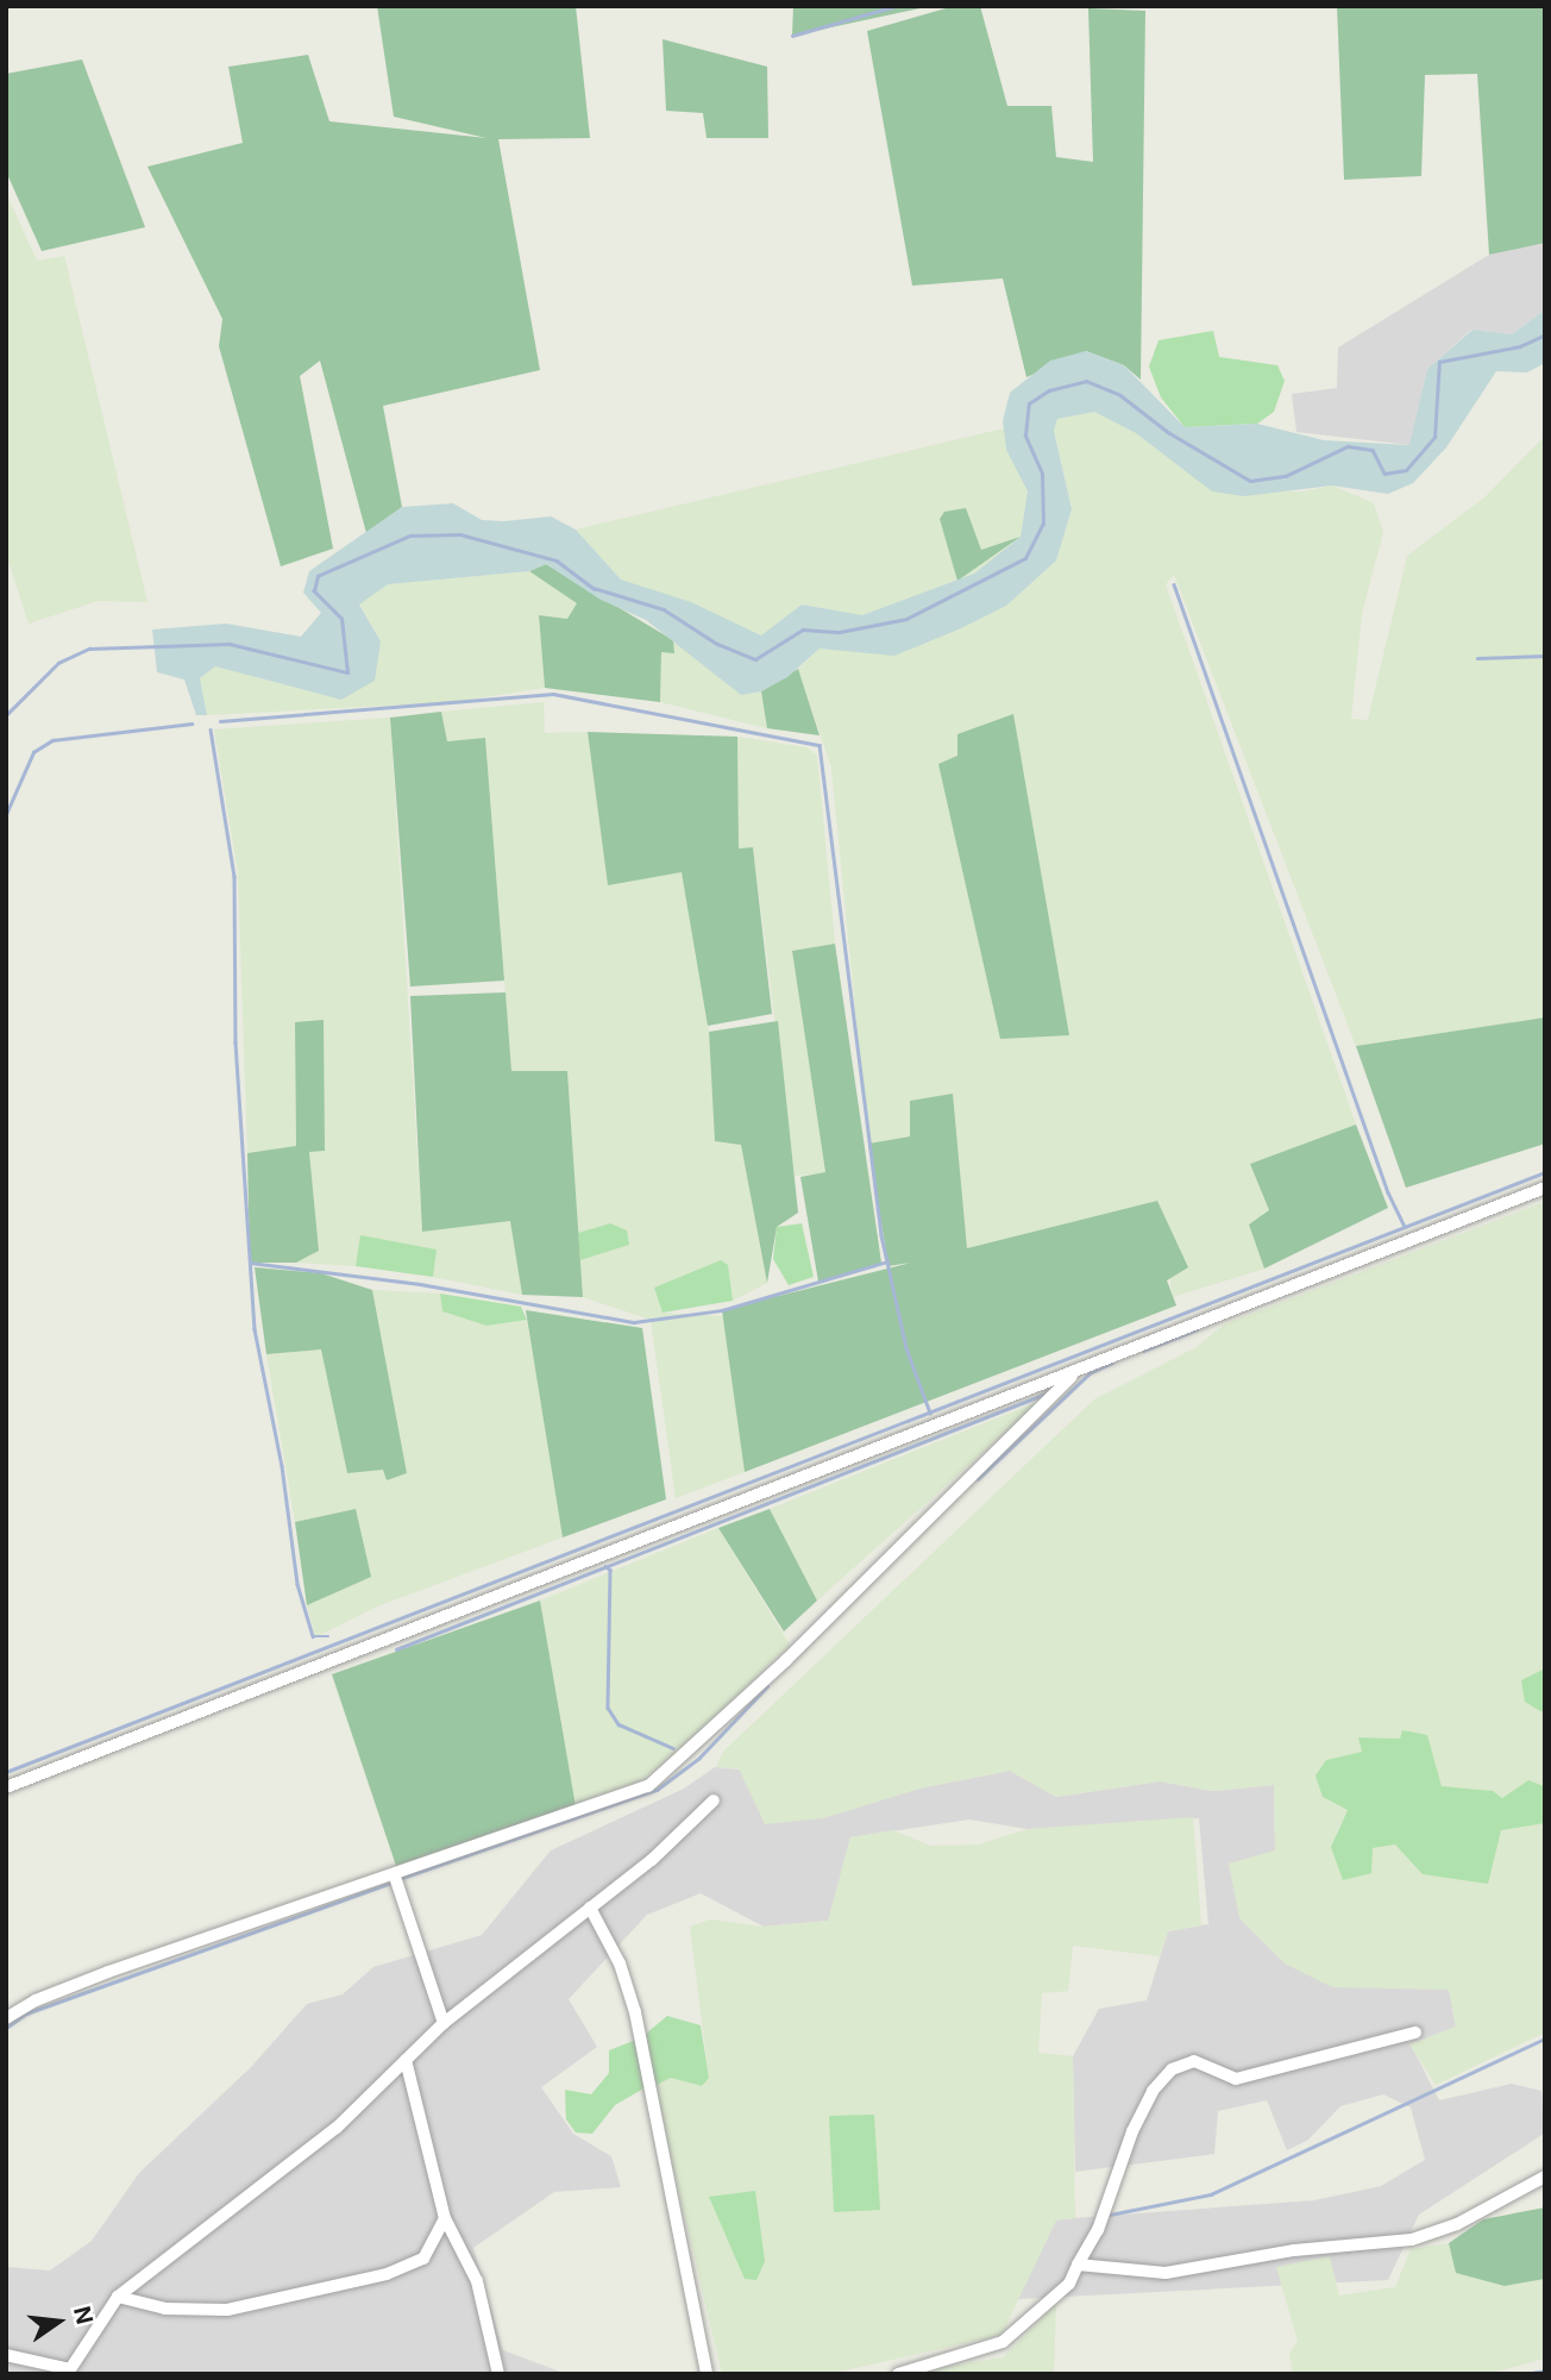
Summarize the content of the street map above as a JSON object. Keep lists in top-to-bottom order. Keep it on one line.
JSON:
{"north":"right"}
